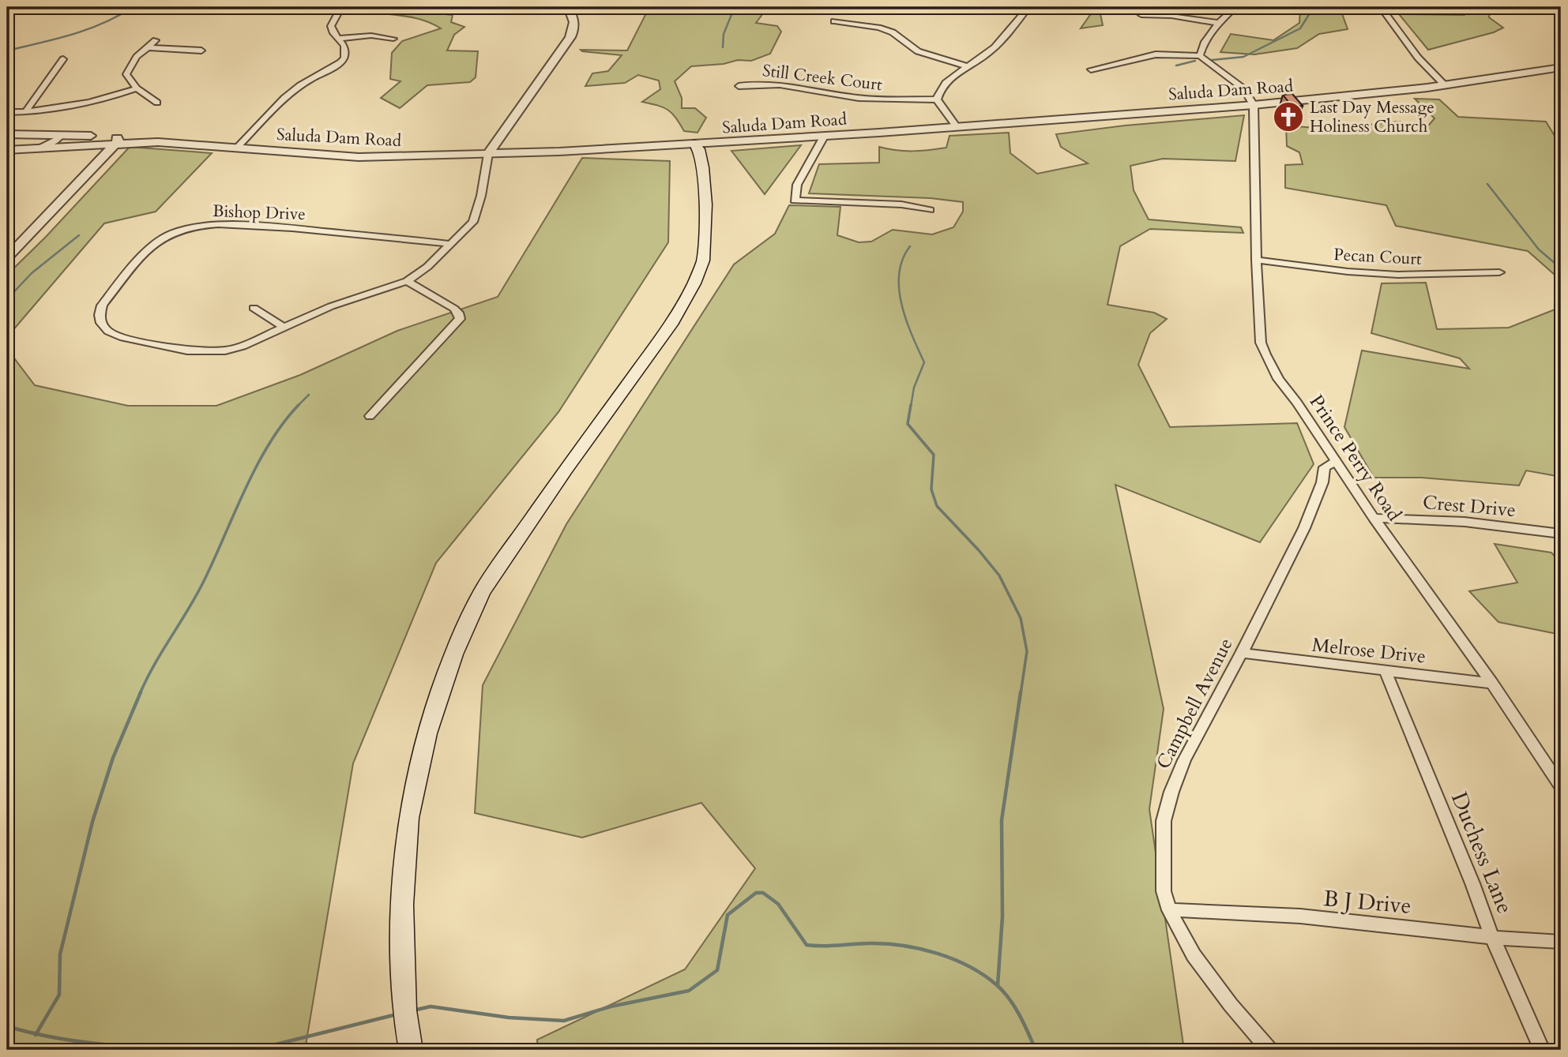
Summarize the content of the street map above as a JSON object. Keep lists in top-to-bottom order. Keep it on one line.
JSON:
{"streets":{"street":["Still Creek Court","Saluda Dam Road","Bishop Drive","Pecan Court","Prince Perry Road","Crest Drive","Melrose Drive","Campbell Avenue","Duchess Lane","B J Drive"]},"crossings":[["Saluda Dam Road","Bishop Drive"],["Saluda Dam Road","Prince Perry Road"],["Pecan Court","Prince Perry Road"],["Prince Perry Road","Crest Drive"],["Prince Perry Road","Melrose Drive"],["Prince Perry Road","Campbell Avenue"],["Melrose Drive","Campbell Avenue"],["Melrose Drive","Duchess Lane"],["Campbell Avenue","B J Drive"],["Duchess Lane","B J Drive"]],"places":{"church":["Last Day Message Holiness Church"]}}
